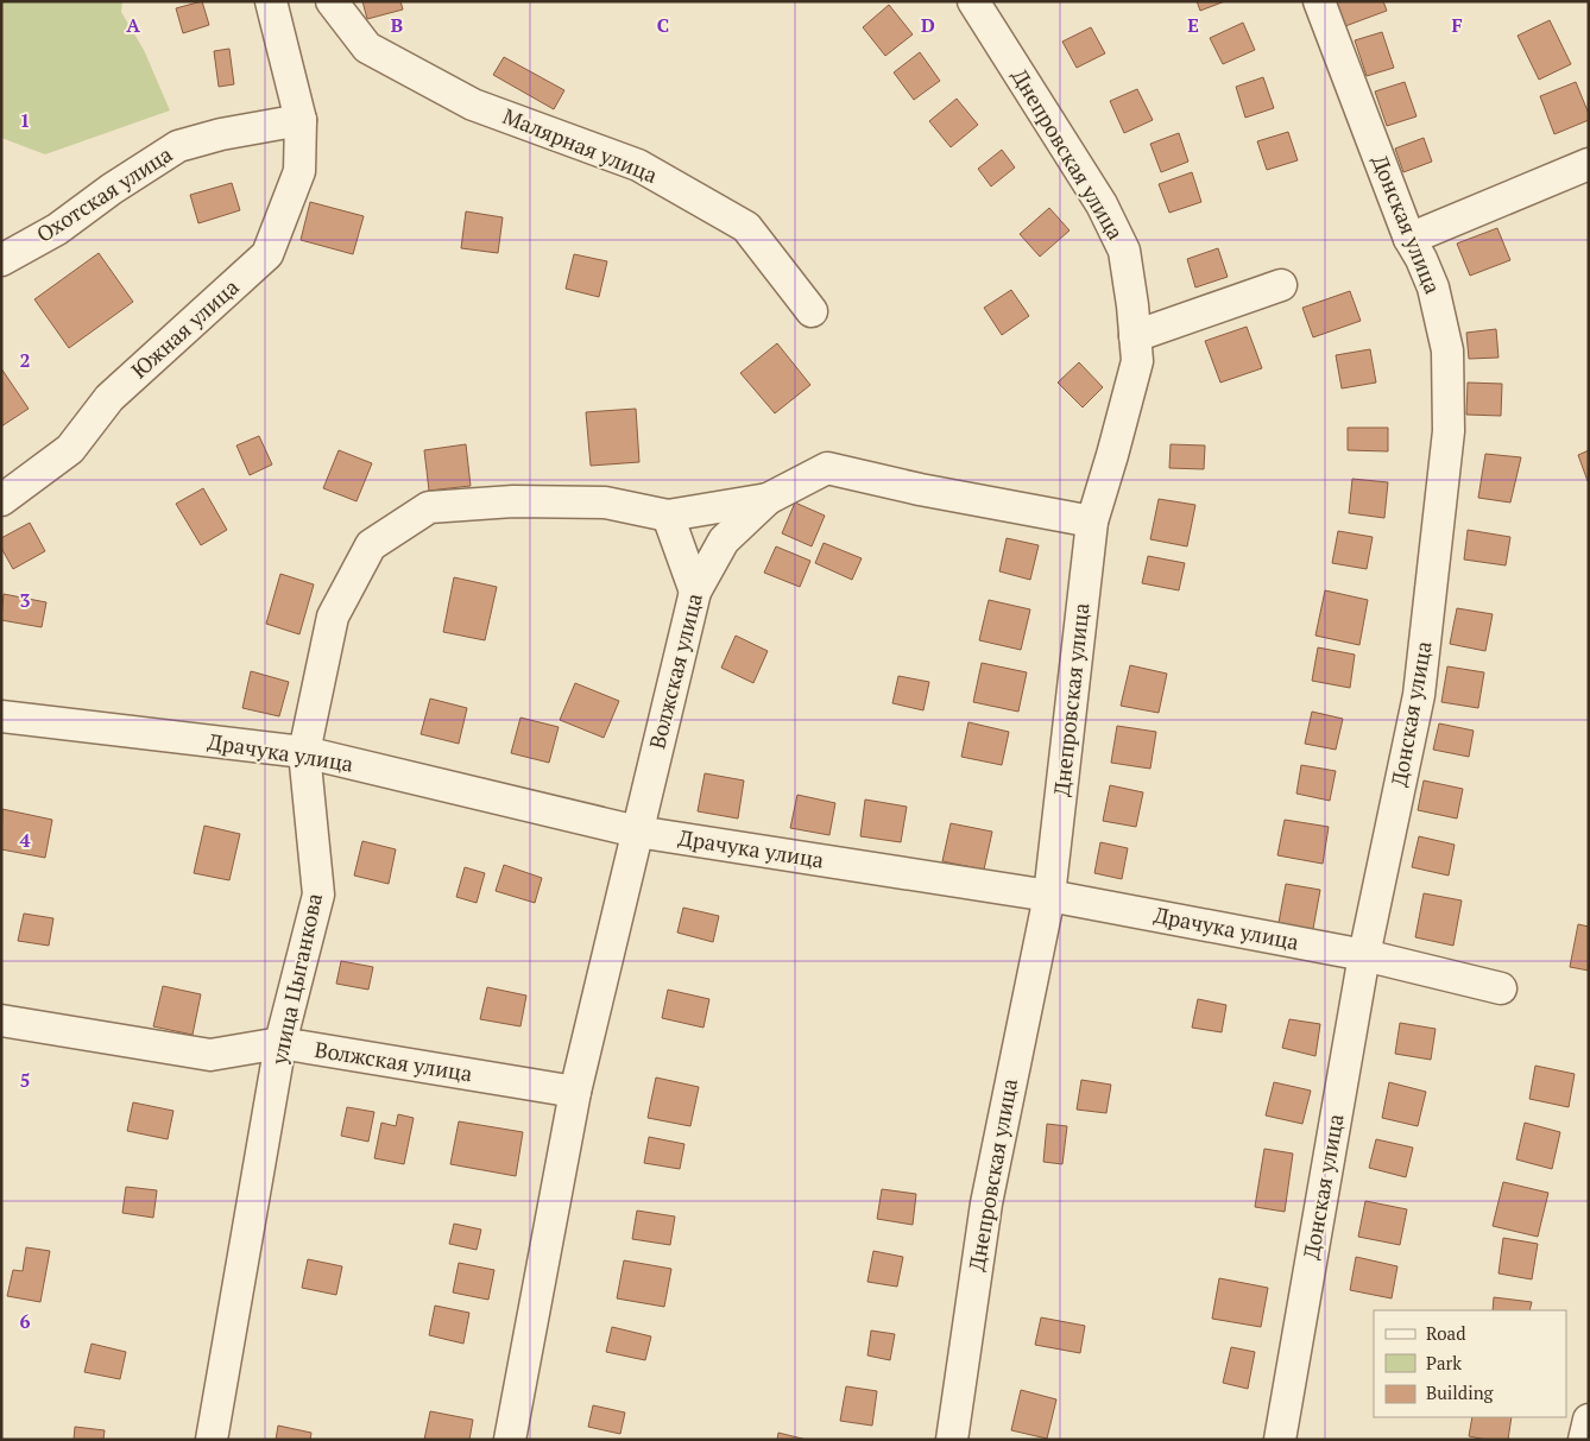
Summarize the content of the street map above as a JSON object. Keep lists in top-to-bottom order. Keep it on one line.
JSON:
{"streets":{"street":["Малярная улица","Днепровская улица","Охотская улица","Донская улица","Южная улица","Волжская улица","Драчука улица","улица Цыганкова"]},"crossings":[["Днепровская улица","Волжская улица"],["Днепровская улица","Драчука улица"],["Охотская улица","Южная улица"],["Донская улица","Драчука улица"],["Волжская улица","Драчука улица"],["Волжская улица","улица Цыганкова"],["Драчука улица","улица Цыганкова"]],"legend":["Road","Park","Building"],"grid":{"columns":["A","B","C","D","E","F"],"rows":["1","2","3","4","5","6"]}}
